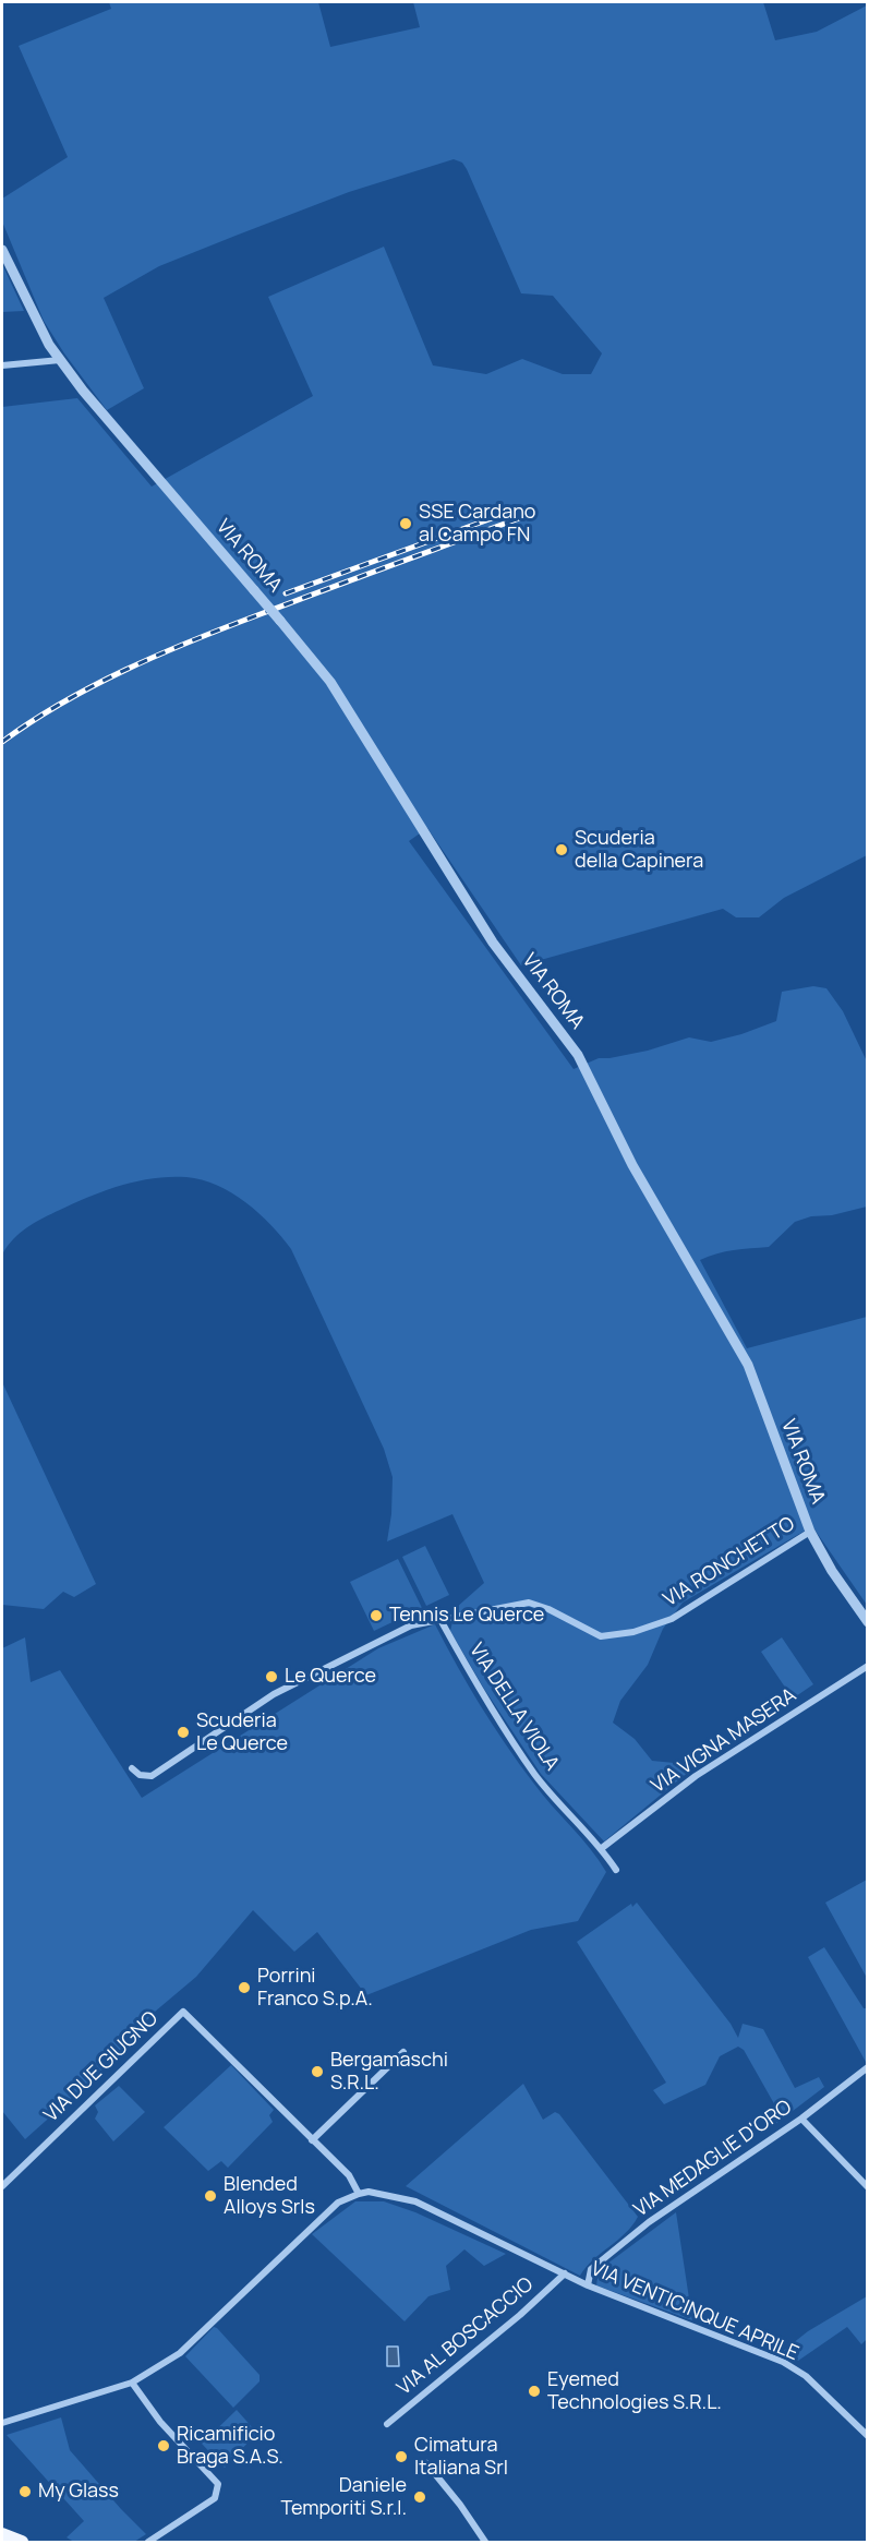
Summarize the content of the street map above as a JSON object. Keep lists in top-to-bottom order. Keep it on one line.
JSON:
{"streets":{"street":["VIA ROMA","VIA RONCHETTO","VIA DELLA VIOLA","VIA VIGNA MASERA","VIA DUE GIUGNO","VIA MEDAGLIE D'ORO","VIA VENTICINQUE APRILE","VIA AL BOSCACCIO"]},"crossings":[["VIA ROMA","VIA RONCHETTO"],["VIA RONCHETTO","VIA DELLA VIOLA"],["VIA DELLA VIOLA","VIA VIGNA MASERA"],["VIA DUE GIUGNO","VIA VENTICINQUE APRILE"],["VIA MEDAGLIE D'ORO","VIA VENTICINQUE APRILE"],["VIA VENTICINQUE APRILE","VIA AL BOSCACCIO"]],"places":["SSE Cardano al Campo FN","Scuderia della Capinera","Tennis Le Querce","Le Querce","Scuderia Le Querce","Porrini Franco S.p.A.","Bergamaschi S.R.L.","Blended Alloys Srls","Eyemed Technologies S.R.L.","Ricamificio Braga S.A.S.","Cimatura Italiana Srl","My Glass","Daniele Temporiti S.r.l."]}
